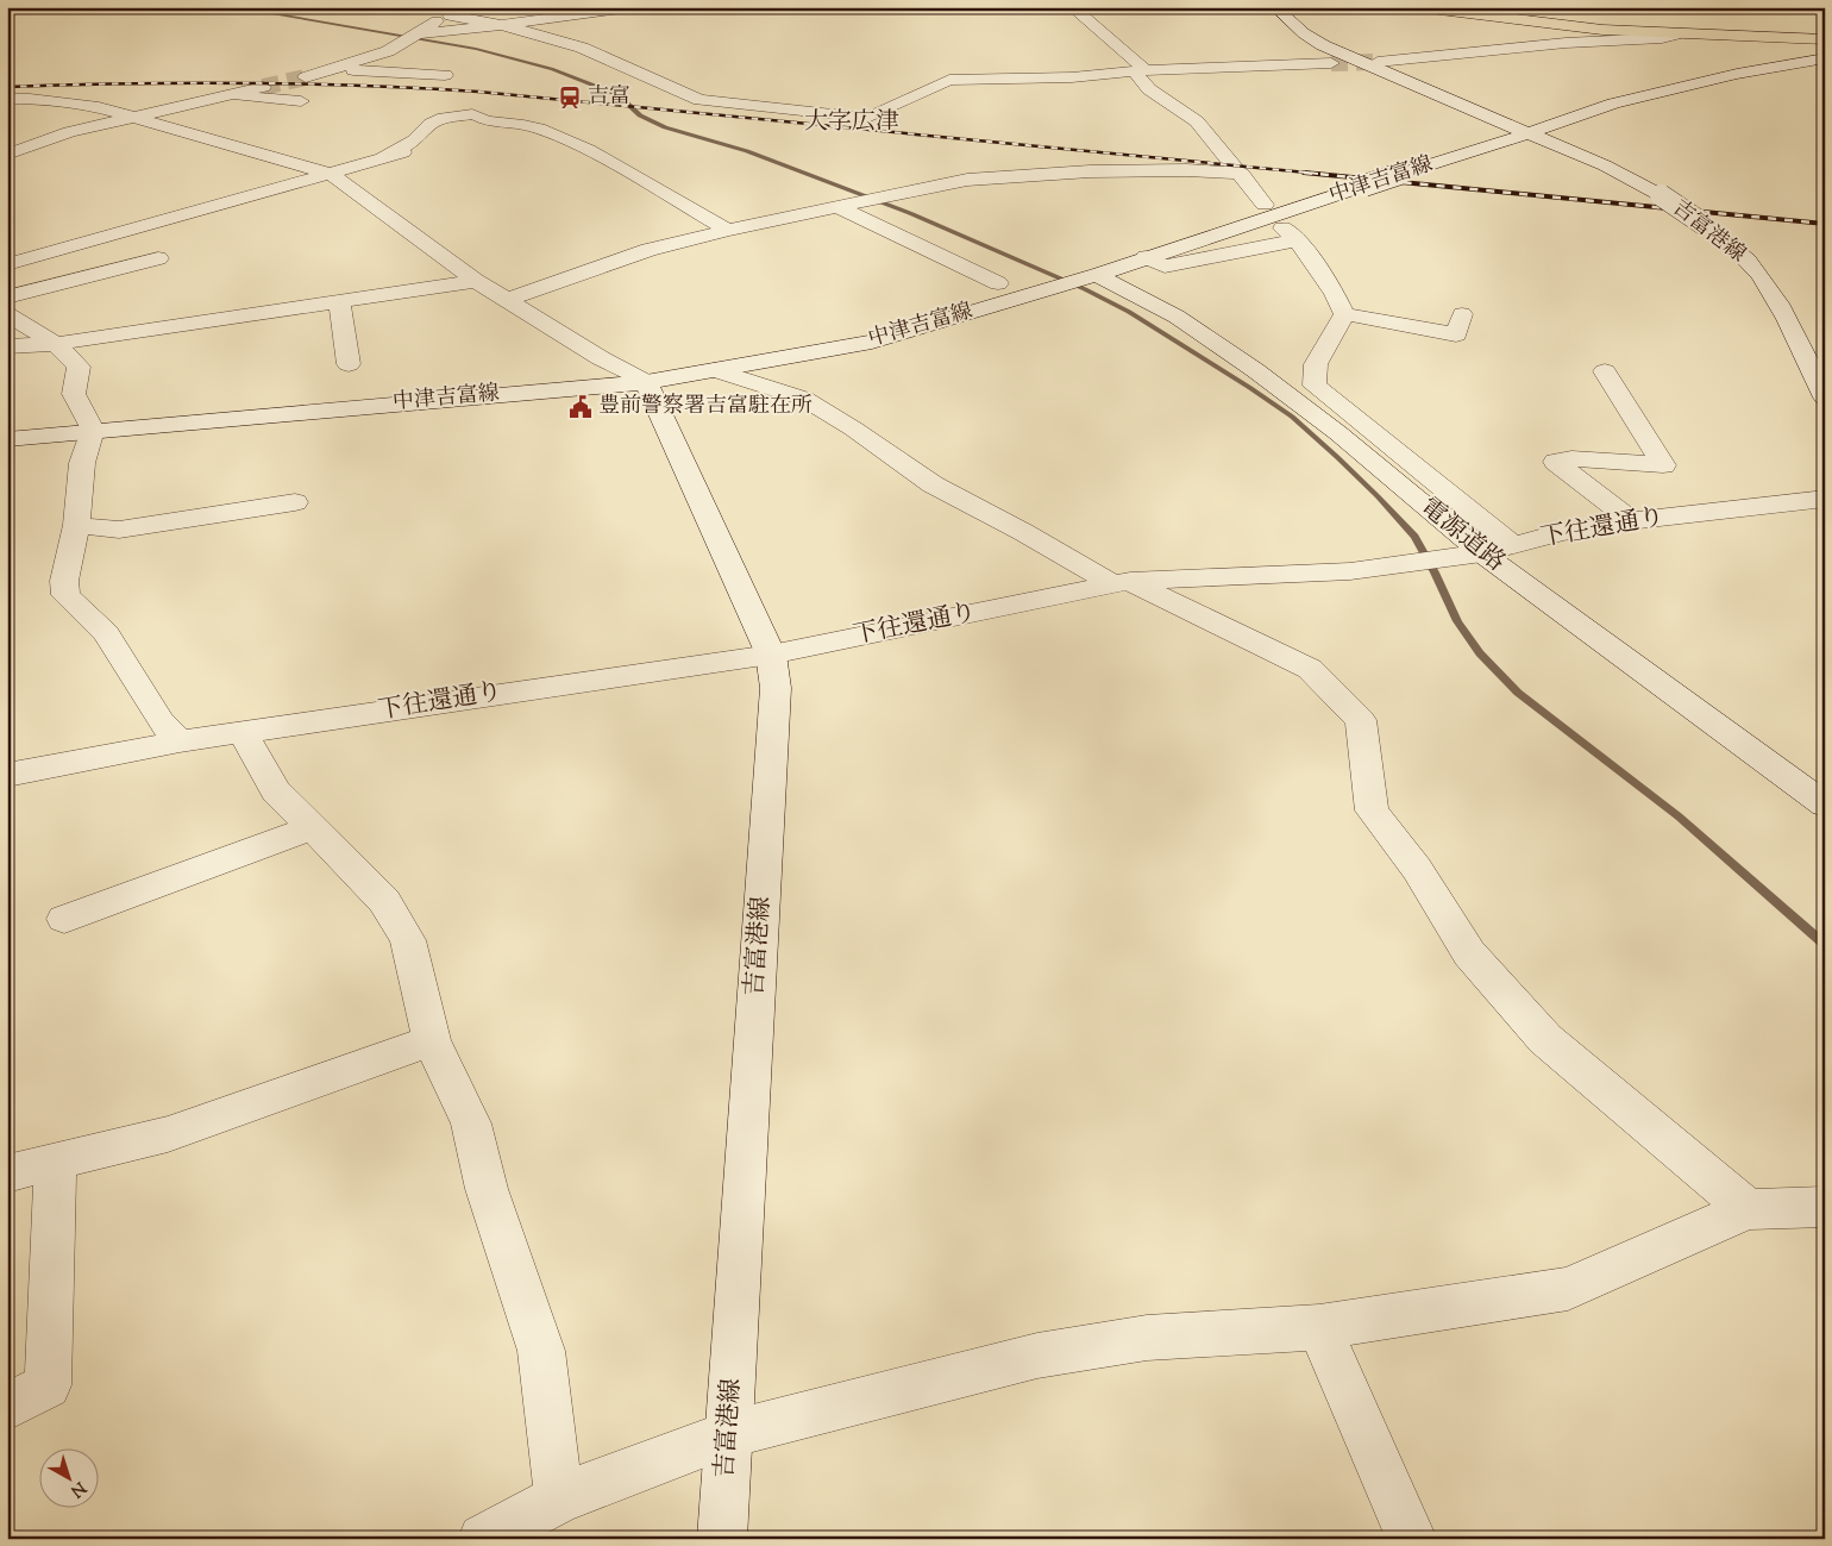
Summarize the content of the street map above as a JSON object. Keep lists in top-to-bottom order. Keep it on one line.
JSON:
{"streets":{"street":["中津吉富線","吉富港線","下往還通り","電源道路"]},"crossings":[["中津吉富線","吉富港線"],["中津吉富線","電源道路"],["吉富港線","下往還通り"],["下往還通り","電源道路"]],"districts":["大字広津"],"places":{"station":["吉富"],"public building":["豊前警察署吉富駐在所"]},"north":"bottom right"}
